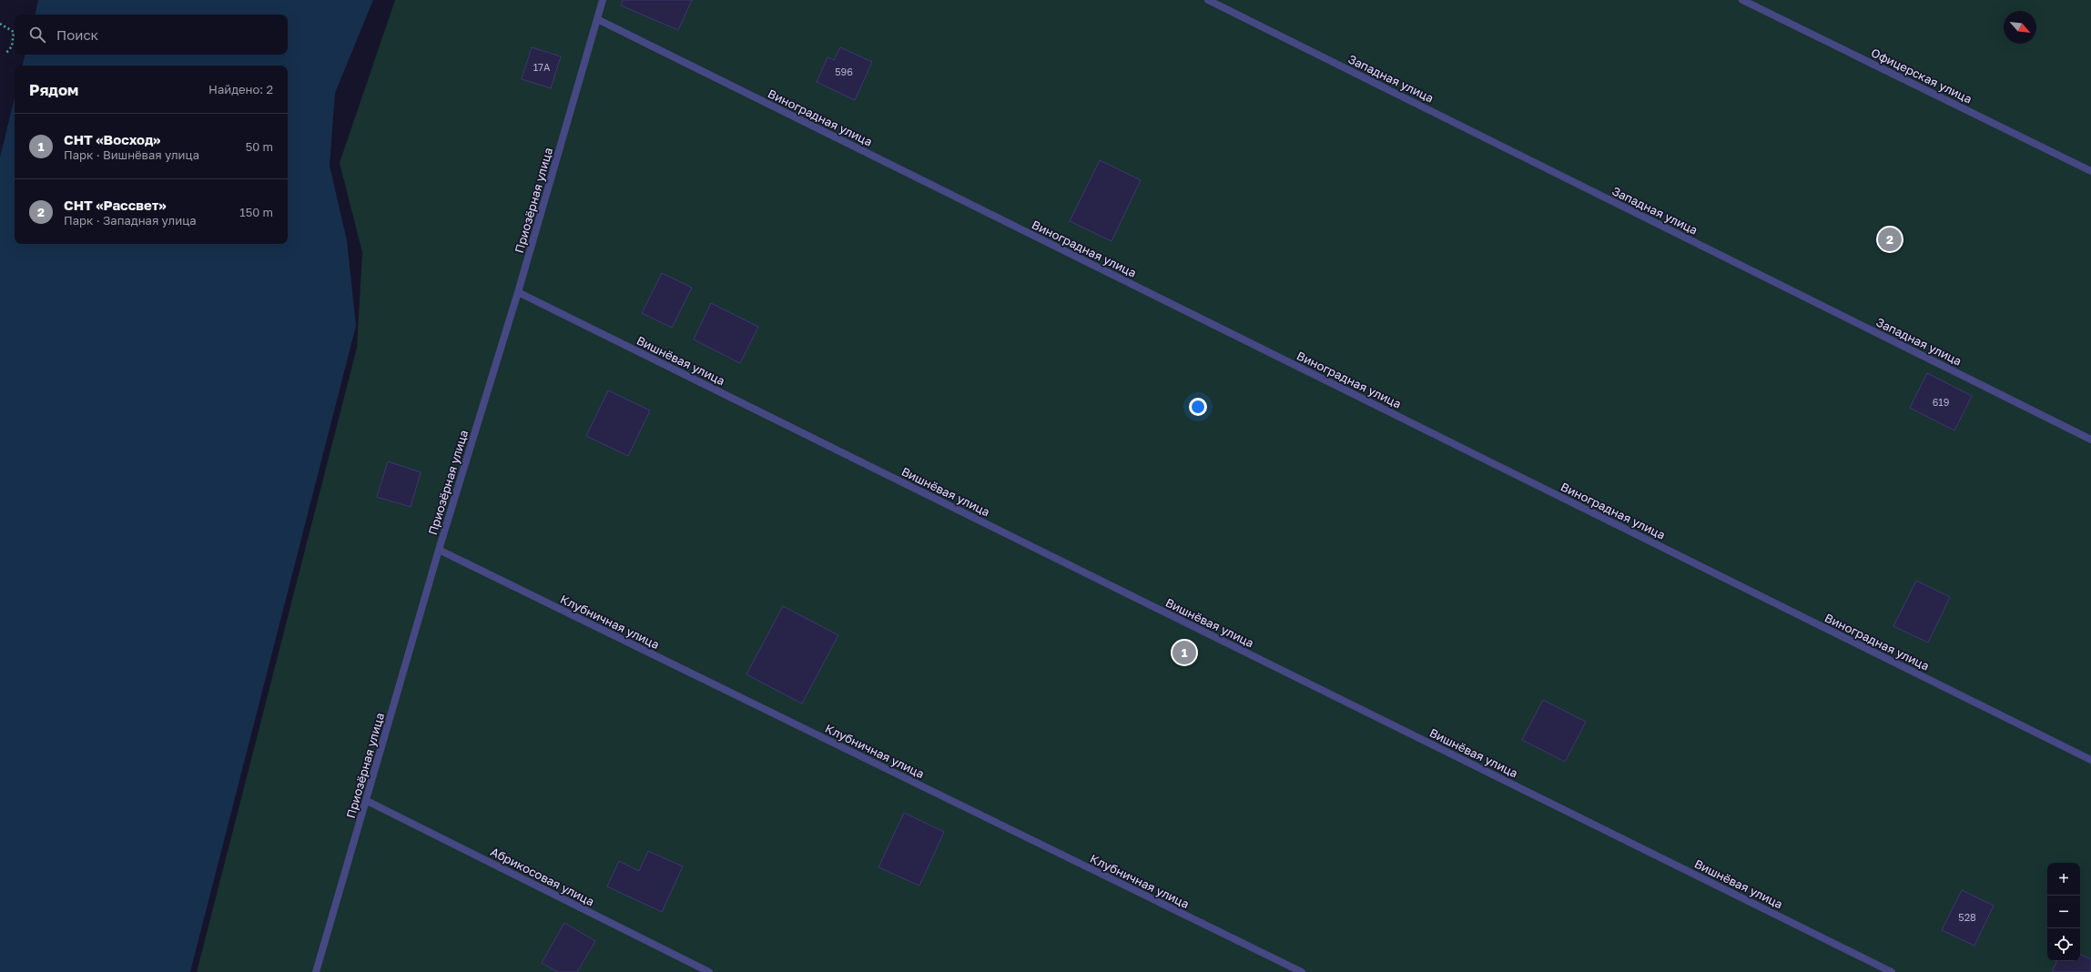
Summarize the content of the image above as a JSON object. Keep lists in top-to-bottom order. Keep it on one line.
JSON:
{"streets":{"street":["Офицерская улица","Западная улица","Виноградная улица","Приозёрная улица","Вишнёвая улица","Клубничная улица","Абрикосовая улица"]},"crossings":[["Виноградная улица","Приозёрная улица"],["Приозёрная улица","Вишнёвая улица"],["Приозёрная улица","Клубничная улица"],["Приозёрная улица","Абрикосовая улица"]],"house_numbers":["17А","596","619","528"],"north":"bottom right","page":{"search":"Поиск","heading":["Рядом","Найдено: 2"],"list":[{"mark":"1","name":"СНТ «Восход»","note":"Парк · Вишнёвая улица","value":"50 m"},{"mark":"2","name":"СНТ «Рассвет»","note":"Парк · Западная улица","value":"150 m"}],"pins":["2","1"],"map_buttons":["+","−"]}}
